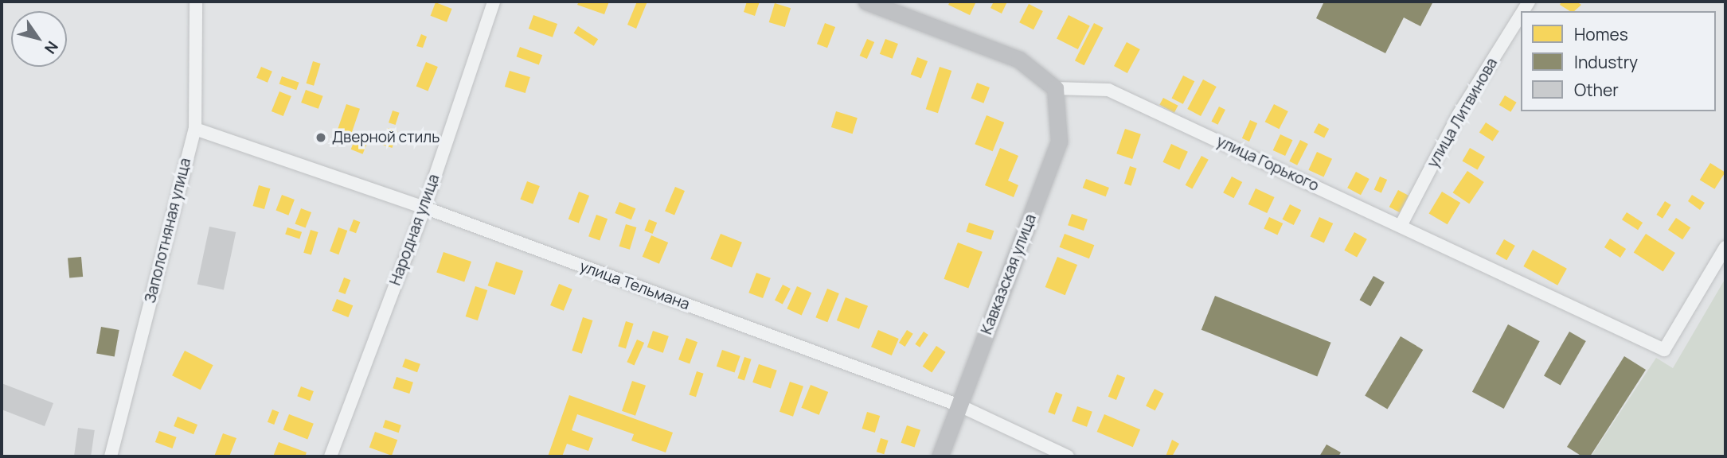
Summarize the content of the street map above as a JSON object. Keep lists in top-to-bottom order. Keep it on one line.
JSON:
{"streets":{"main road":["Кавказская улица"],"street":["улица Литвинова","улица Горького","Народная улица","Заполотняная улица","улица Тельмана"]},"crossings":[["улица Литвинова","улица Горького"],["улица Горького","Кавказская улица"],["Народная улица","улица Тельмана"],["Заполотняная улица","улица Тельмана"],["Кавказская улица","улица Тельмана"]],"places":["Дверной стиль"],"legend":["Homes","Industry","Other"],"north":"bottom right"}
